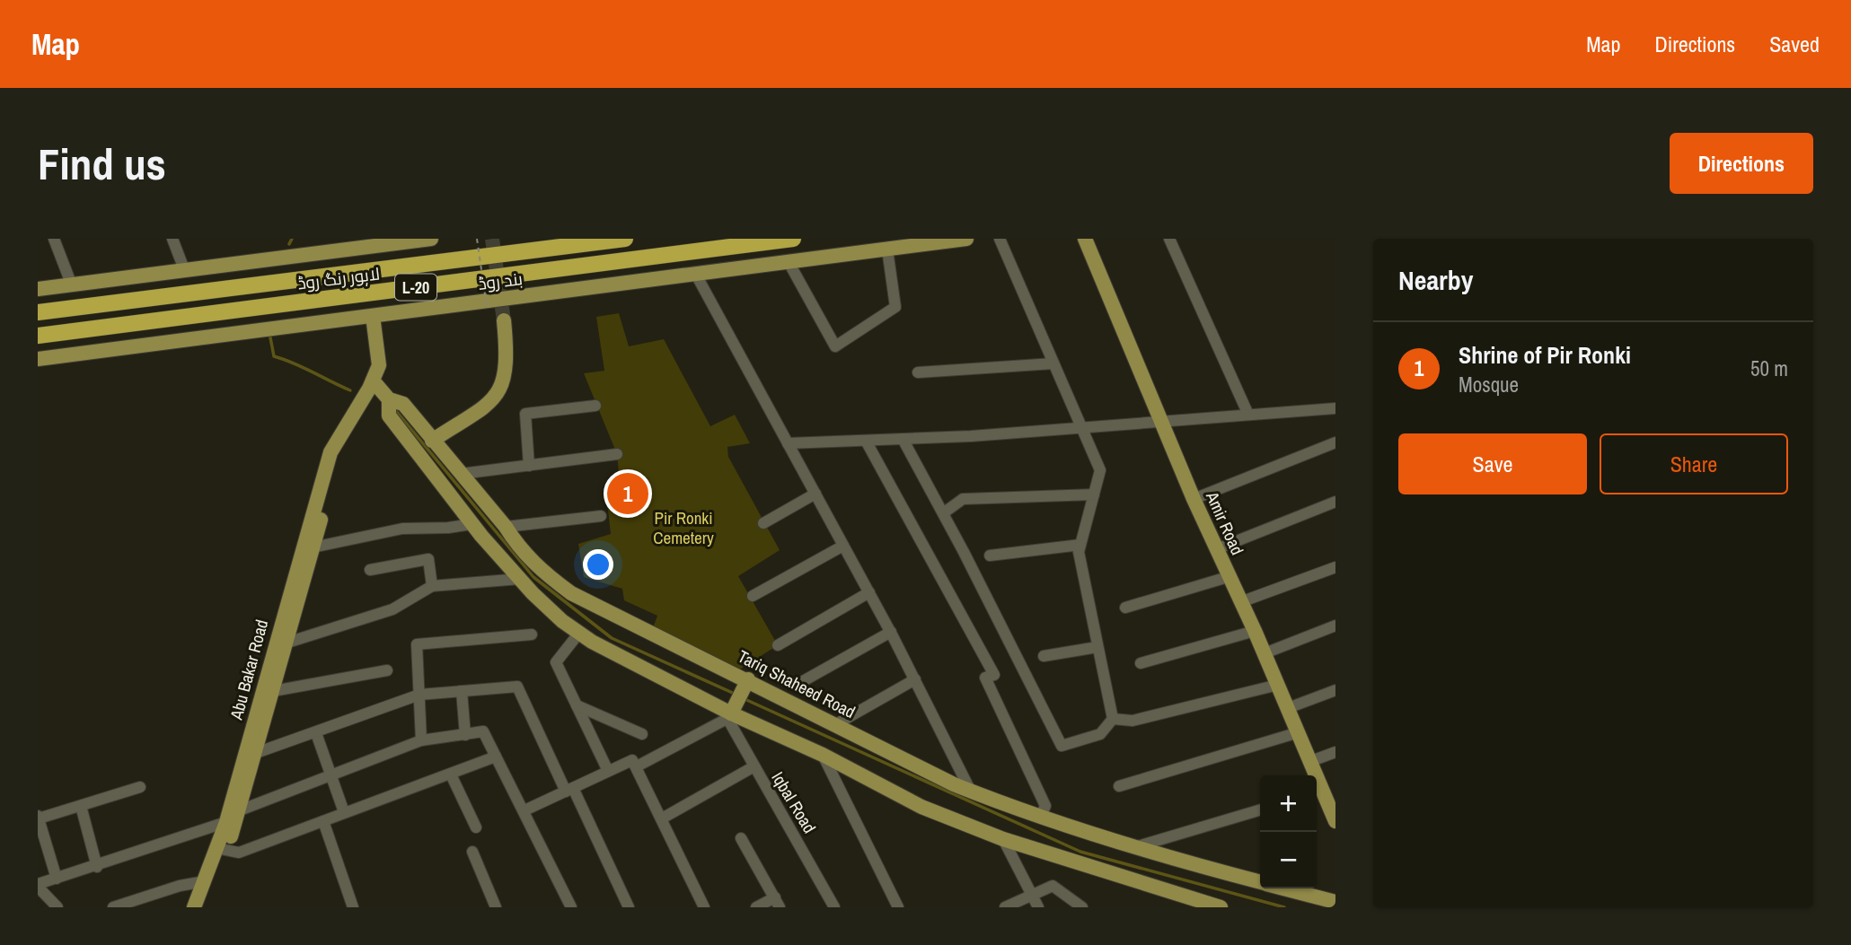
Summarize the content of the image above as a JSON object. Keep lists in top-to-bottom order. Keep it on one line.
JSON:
{"streets":{"highway":["لاہور رنگ روڈ","L-20"],"main road":["بند روڈ","Amir Road","Abu Bakar Road","Tariq Shaheed Road"],"street":["Iqbal Road"]},"crossings":[["بند روڈ","Abu Bakar Road"],["Abu Bakar Road","Tariq Shaheed Road"],["Tariq Shaheed Road","Iqbal Road"]],"parks":["Pir Ronki Cemetery"],"page":{"header":"Map","nav":["Map","Directions","Saved"],"buttons":["Directions",["Save","Share"]],"title":"Find us","heading":"Nearby","list":[{"mark":"1","name":"Shrine of Pir Ronki","note":"Mosque","value":"50 m"}],"pins":"1","map_buttons":["+","−"]}}
